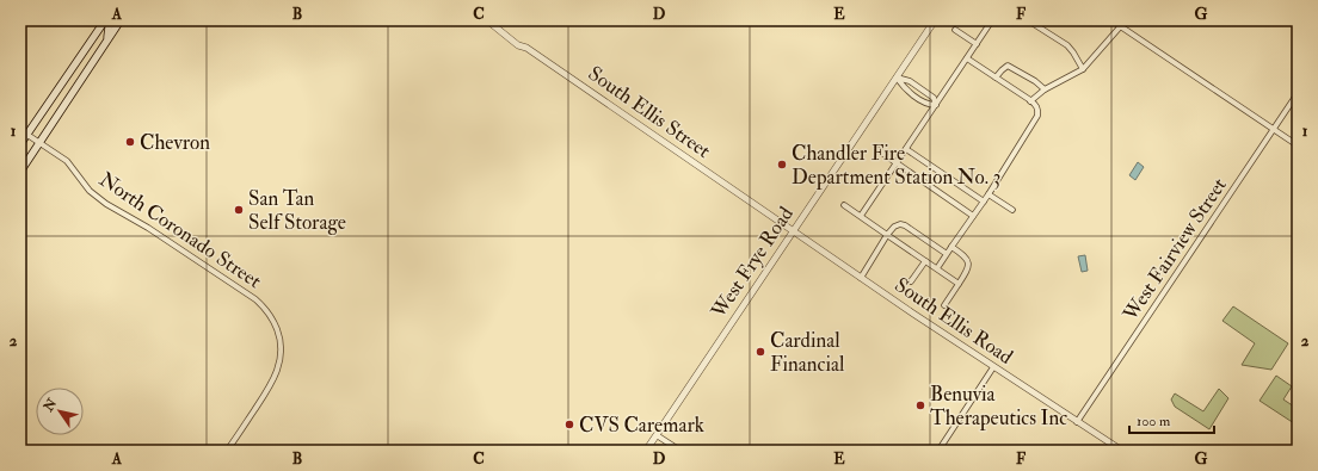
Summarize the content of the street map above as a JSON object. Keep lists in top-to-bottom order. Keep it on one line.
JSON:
{"streets":{"street":["South Ellis Street","North Coronado Street","West Fairview Street","West Frye Road","South Ellis Road"]},"crossings":[["South Ellis Street","West Frye Road"],["South Ellis Street","South Ellis Road"],["West Fairview Street","South Ellis Road"],["West Frye Road","South Ellis Road"]],"places":["Chevron","Chandler Fire Department Station No. 3","San Tan Self Storage","Cardinal Financial","Benuvia Therapeutics Inc","CVS Caremark"],"scale_bar":"100 m","north":"top left","grid":{"columns":["A","B","C","D","E","F","G"],"rows":["1","2"]}}
